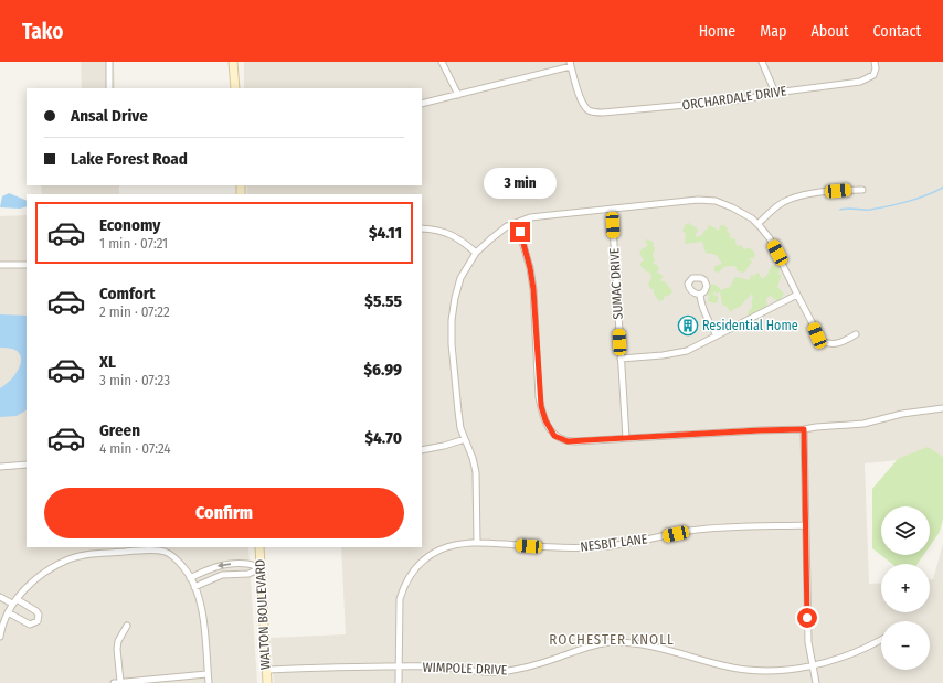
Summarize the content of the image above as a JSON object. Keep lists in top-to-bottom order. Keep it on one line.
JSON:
{"streets":{"main road":["WALTON BOULEVARD"],"street":["ORCHARDALE DRIVE","SUMAC DRIVE","NESBIT LANE","WIMPOLE DRIVE"]},"crossings":[["NESBIT LANE","WIMPOLE DRIVE"],["WALTON BOULEVARD","WIMPOLE DRIVE"]],"districts":["ROCHESTER KNOLL"],"places":{"building":["Residential Home"]},"page":{"header":"Tako","nav":["Home","Map","About","Contact"],"banner":["Ansal Drive","Lake Forest Road"],"bubble":"3 min","list":[{"name":"Economy","note":"1 min · 07:21","value":"$4.11"},{"name":"Comfort","note":"2 min · 07:22","value":"$5.55"},{"name":"XL","note":"3 min · 07:23","value":"$6.99"},{"name":"Green","note":"4 min · 07:24","value":"$4.70"}],"buttons":"Confirm","map_buttons":["+","−"]}}
